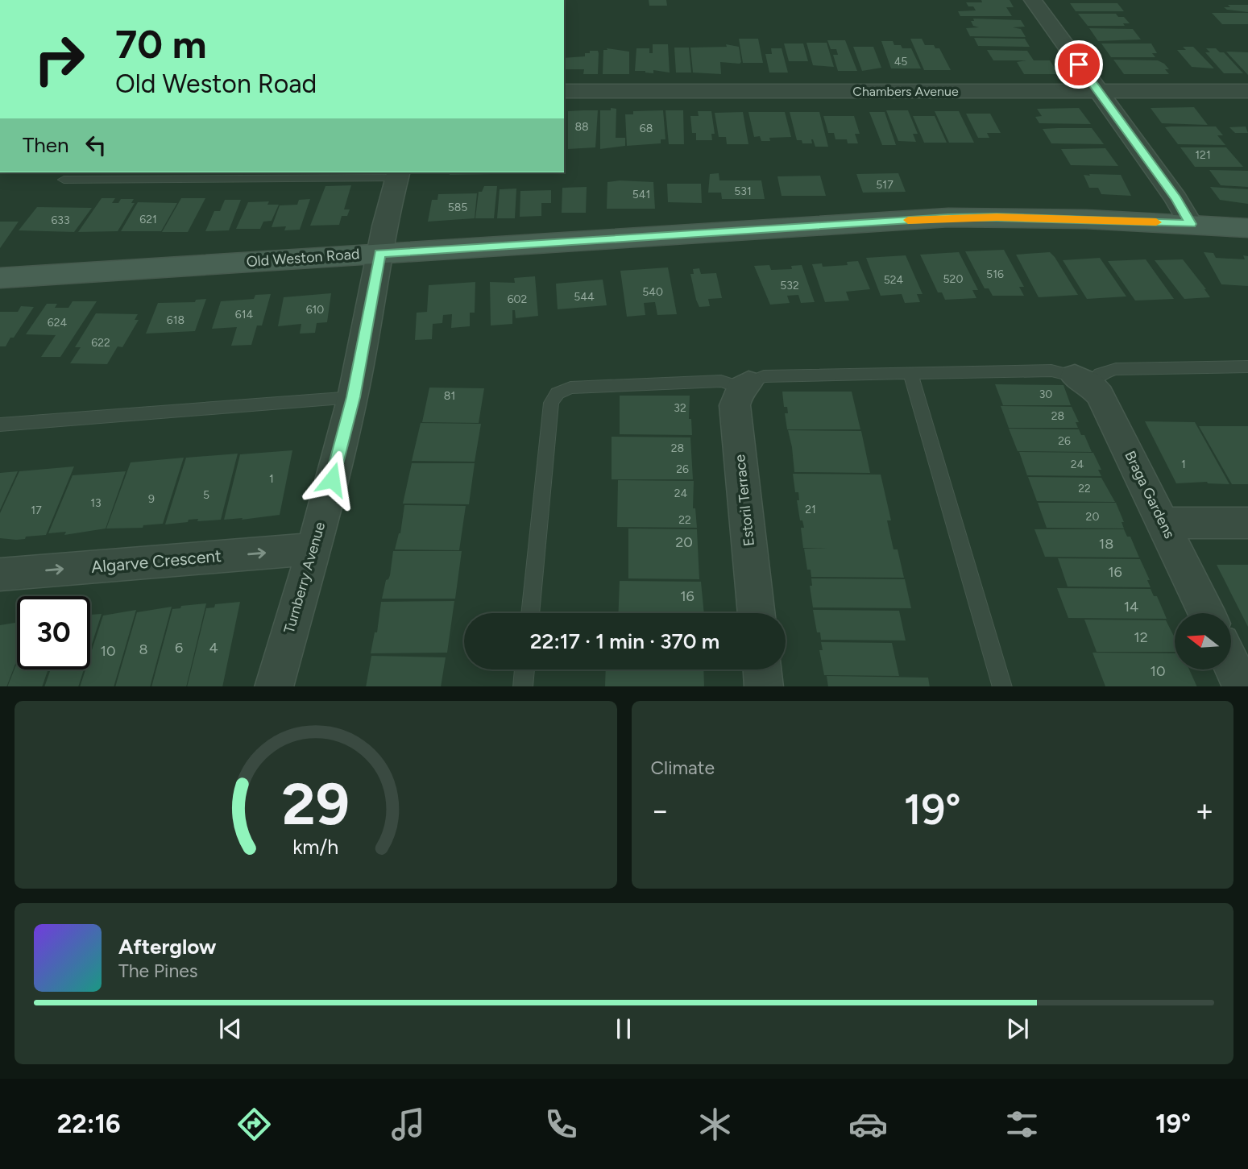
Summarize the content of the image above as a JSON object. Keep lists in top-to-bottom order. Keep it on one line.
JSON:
{"streets":{"main road":["Old Weston Road"],"street":["Chambers Avenue","Braga Gardens","Estoril Terrace","Algarve Crescent","Turnberry Avenue"]},"crossings":[["Old Weston Road","Turnberry Avenue"],["Algarve Crescent","Turnberry Avenue"]],"one_way":["Algarve Crescent"],"house_numbers":["45","88","68","121","517","531","541","585","621","633","516","520","524","532","540","544","602","610","614","618","624","622","30","81","32","28","26","28","24","1","26","1","22","24","5","9","13","21","17","20","22","20","18","16","16","14","12","6","4","8","10","10"],"north":"left","page":{"turn":["70 m","Old Weston Road"],"then":"Then","limit":"30","trip":"22:17 · 1 min · 370 m","tile":"Climate","heat":["−","19°","+"],"song":["Afterglow","The Pines"],"tabs":["22:16","19°"],"gauge":["29","km/h"]}}
